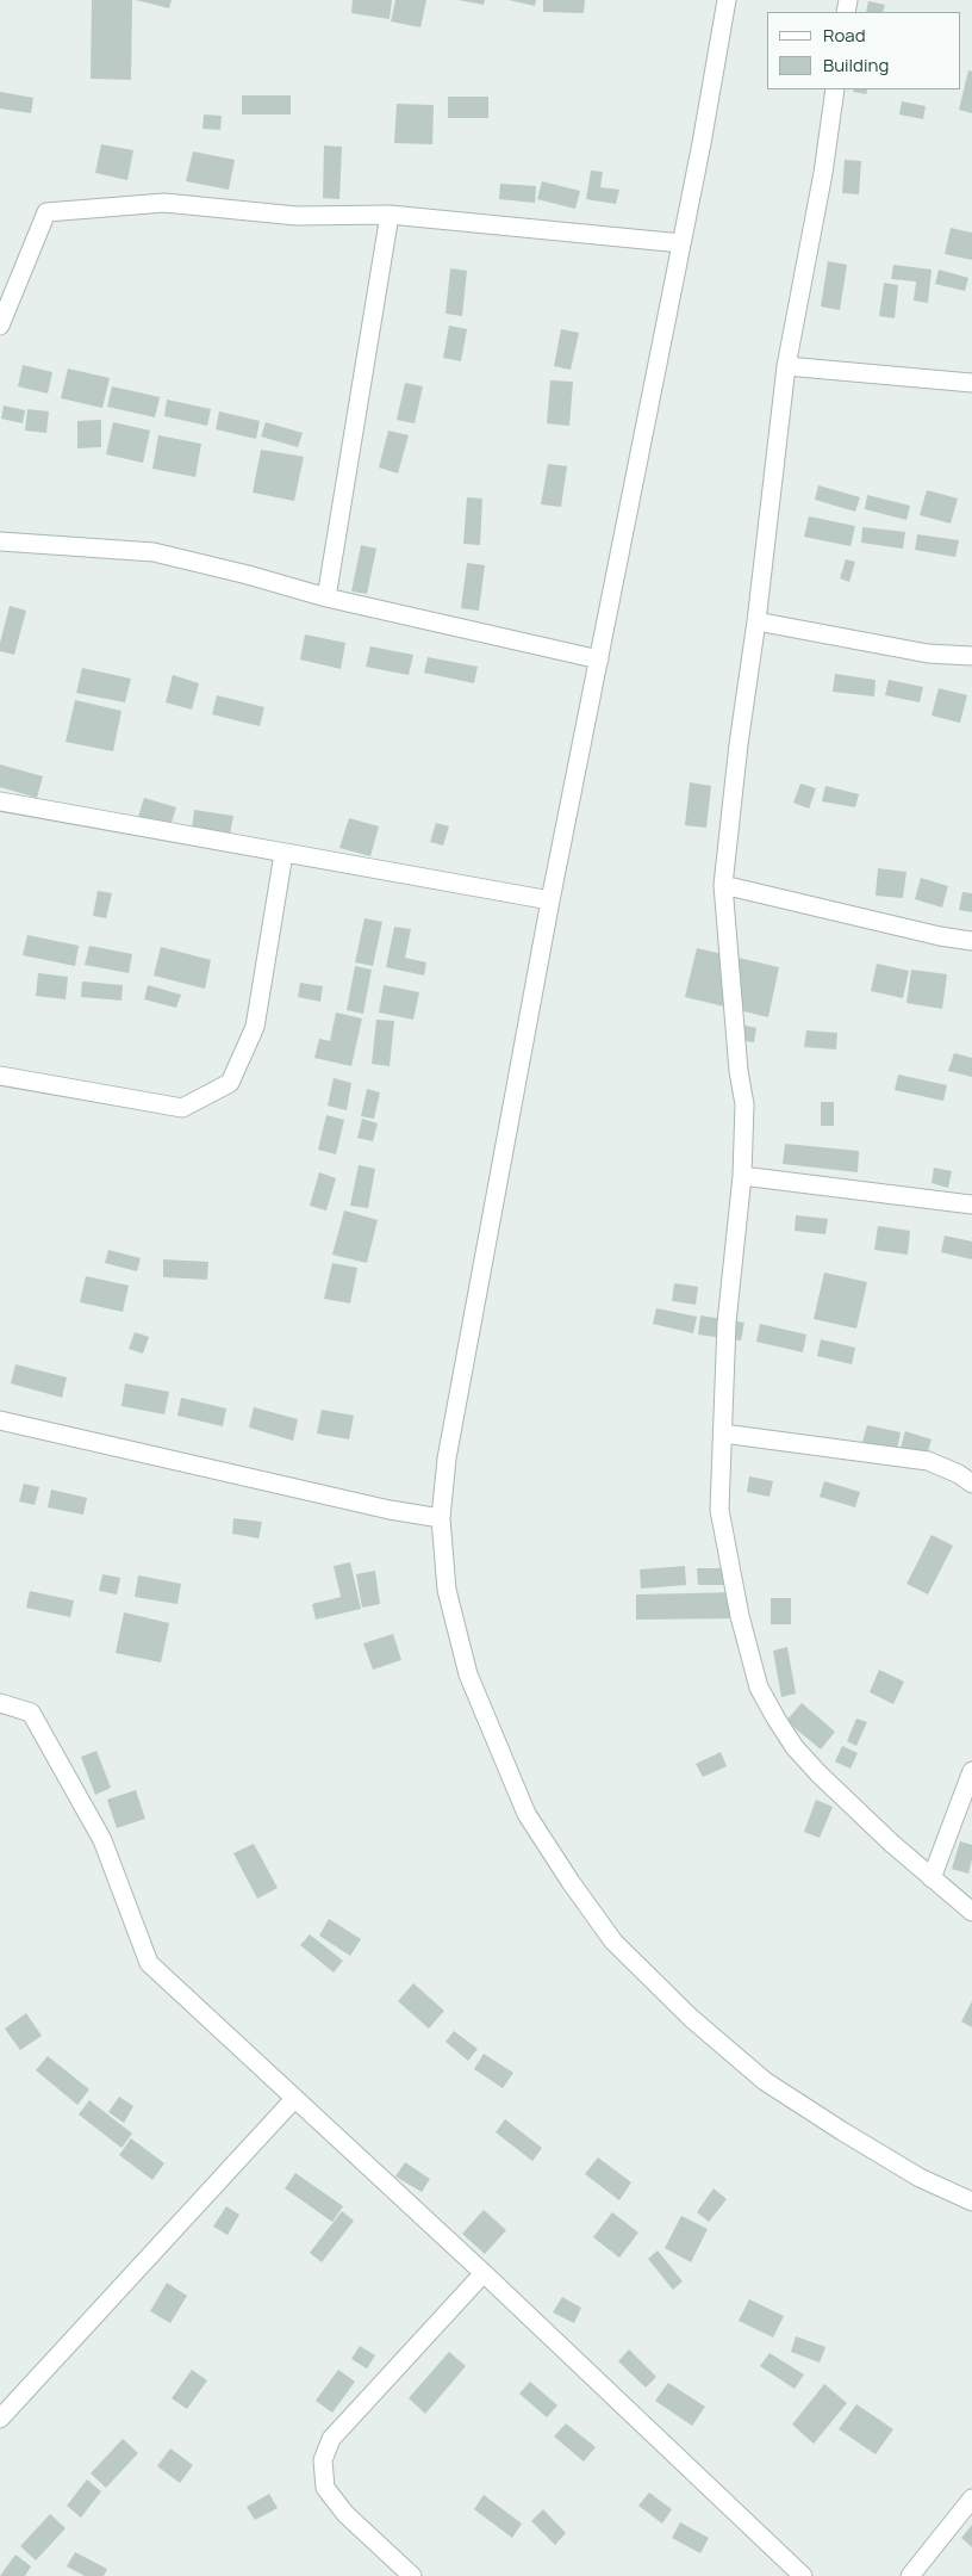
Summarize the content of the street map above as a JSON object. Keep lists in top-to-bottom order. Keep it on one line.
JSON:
{"legend":["Road","Building"]}
